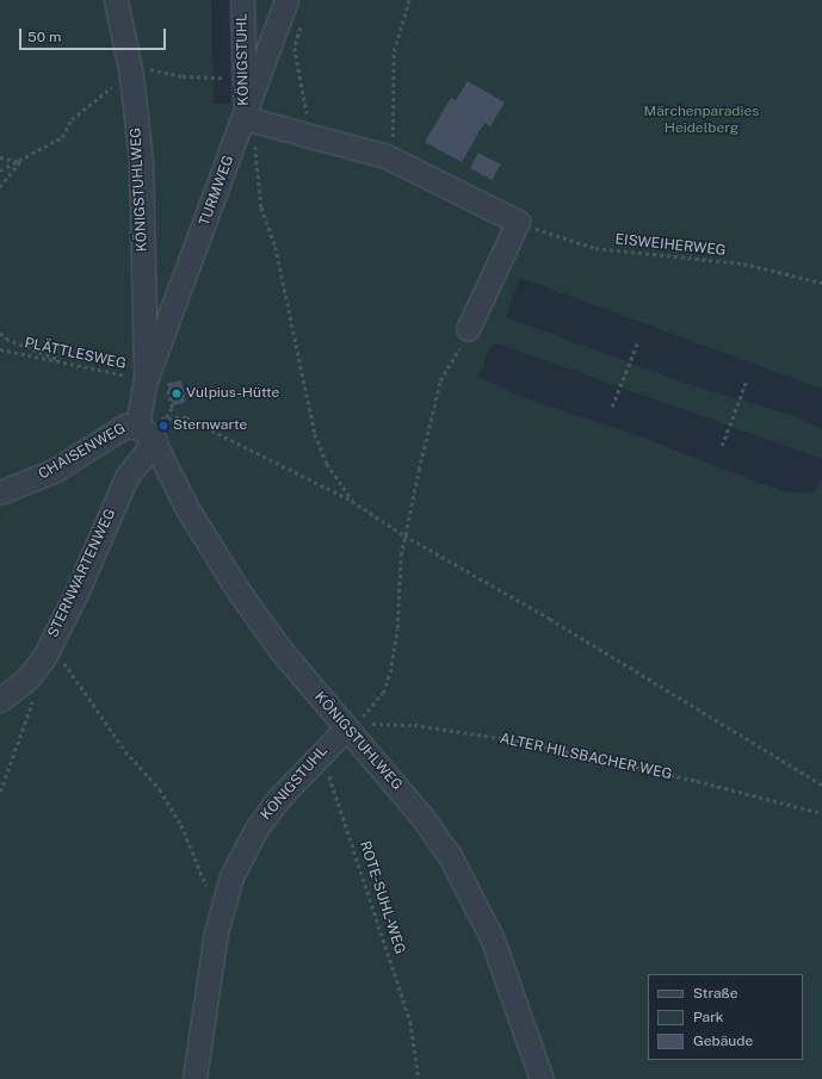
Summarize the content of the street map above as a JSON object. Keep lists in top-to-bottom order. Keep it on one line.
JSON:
{"streets":{"street":["KÖNIGSTUHL","KÖNIGSTUHLWEG","TURMWEG","CHAISENWEG","STERNWARTENWEG"],"path":["EISWEIHERWEG","PLÄTTLESWEG","ALTER HILSBACHER WEG","ROTE-SUHL-WEG"]},"crossings":[["KÖNIGSTUHL","KÖNIGSTUHLWEG"],["KÖNIGSTUHL","TURMWEG"],["KÖNIGSTUHL","ALTER HILSBACHER WEG"],["KÖNIGSTUHLWEG","TURMWEG"],["KÖNIGSTUHLWEG","PLÄTTLESWEG"],["KÖNIGSTUHLWEG","CHAISENWEG"],["KÖNIGSTUHLWEG","STERNWARTENWEG"],["KÖNIGSTUHLWEG","ALTER HILSBACHER WEG"],["TURMWEG","PLÄTTLESWEG"],["CHAISENWEG","STERNWARTENWEG"]],"parks":["Märchenparadies Heidelberg"],"places":["Vulpius-Hütte","Sternwarte"],"legend":["Straße","Park","Gebäude"],"scale_bar":"50 m"}
